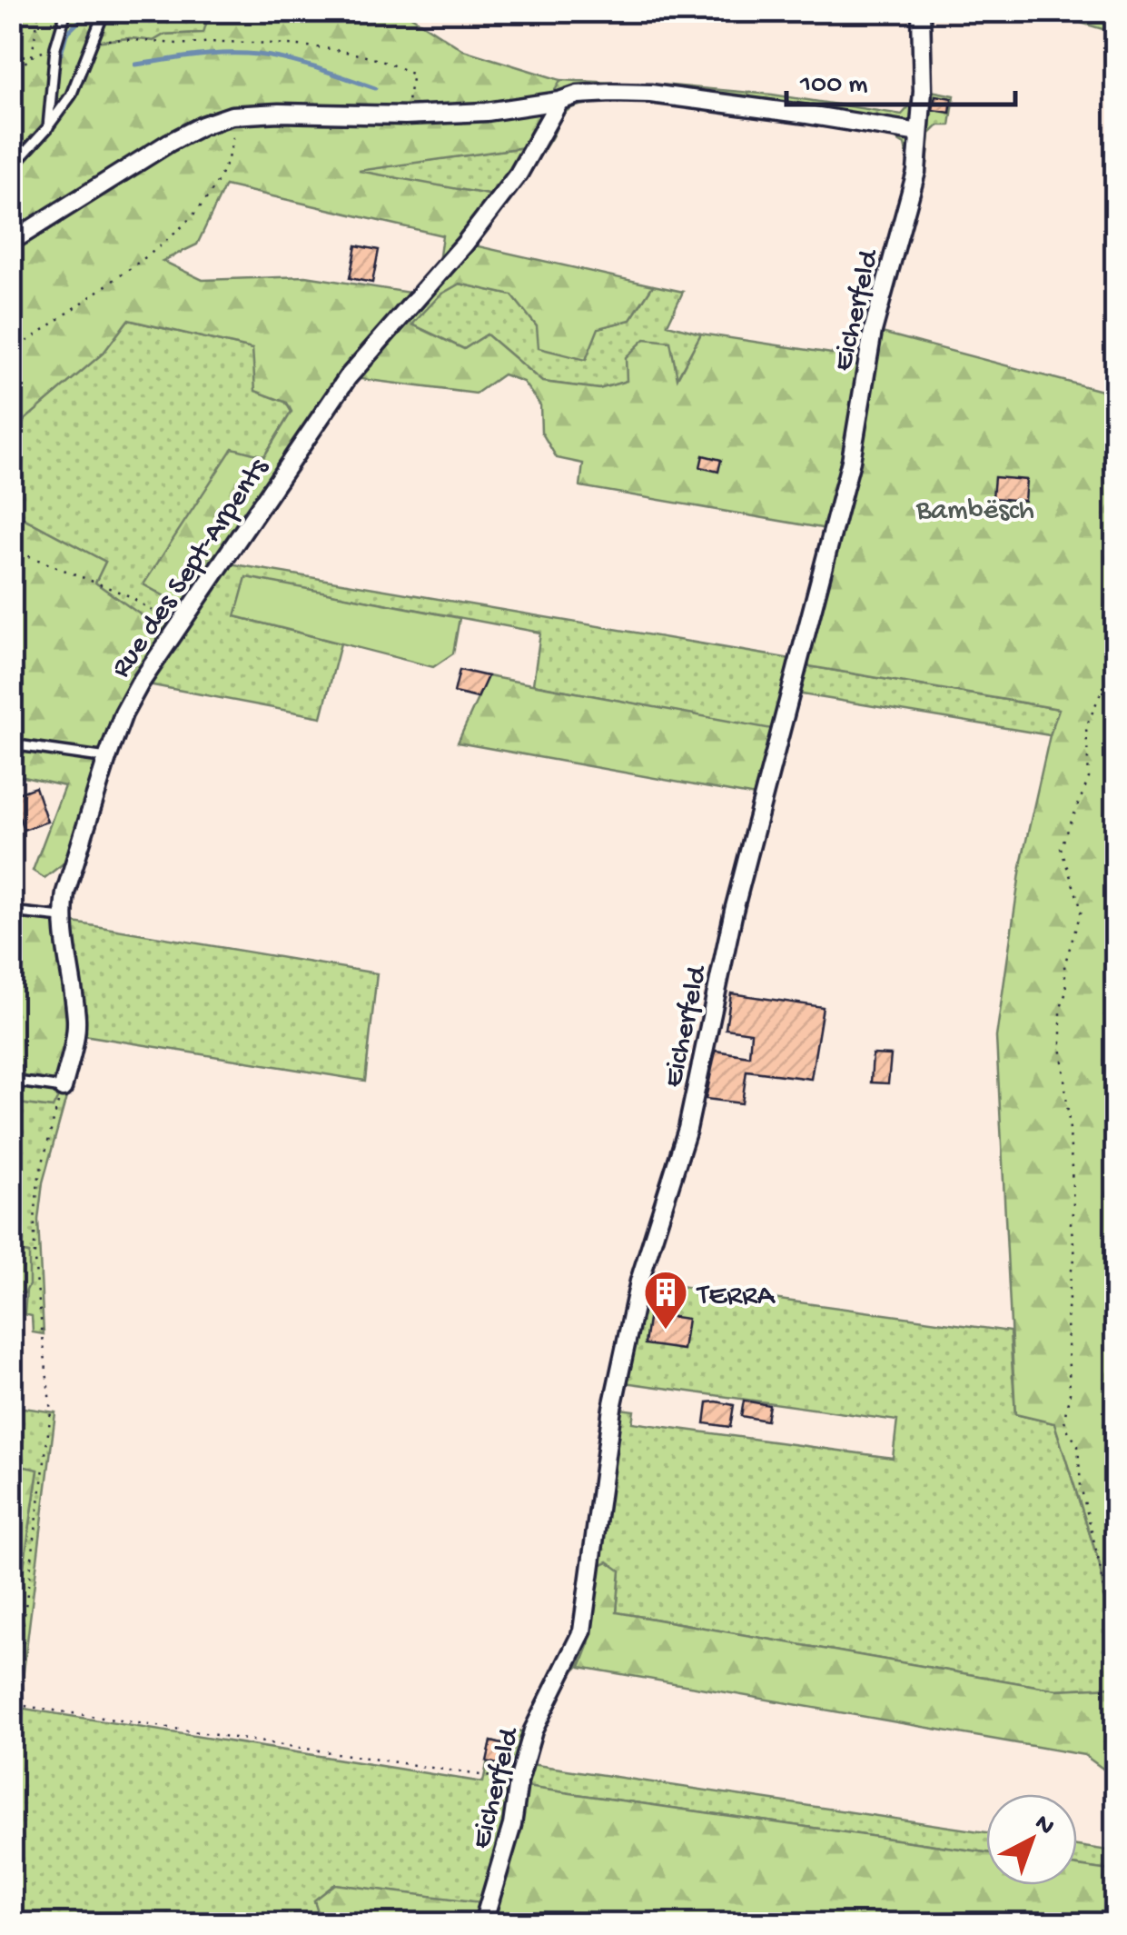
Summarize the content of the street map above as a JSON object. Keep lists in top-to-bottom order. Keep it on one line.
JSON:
{"streets":{"street":["Eicherfeld","Rue des Sept-Arpents"]},"parks":["Bambësch"],"places":{"building":["TERRA"]},"scale_bar":"100 m","north":"top right"}
